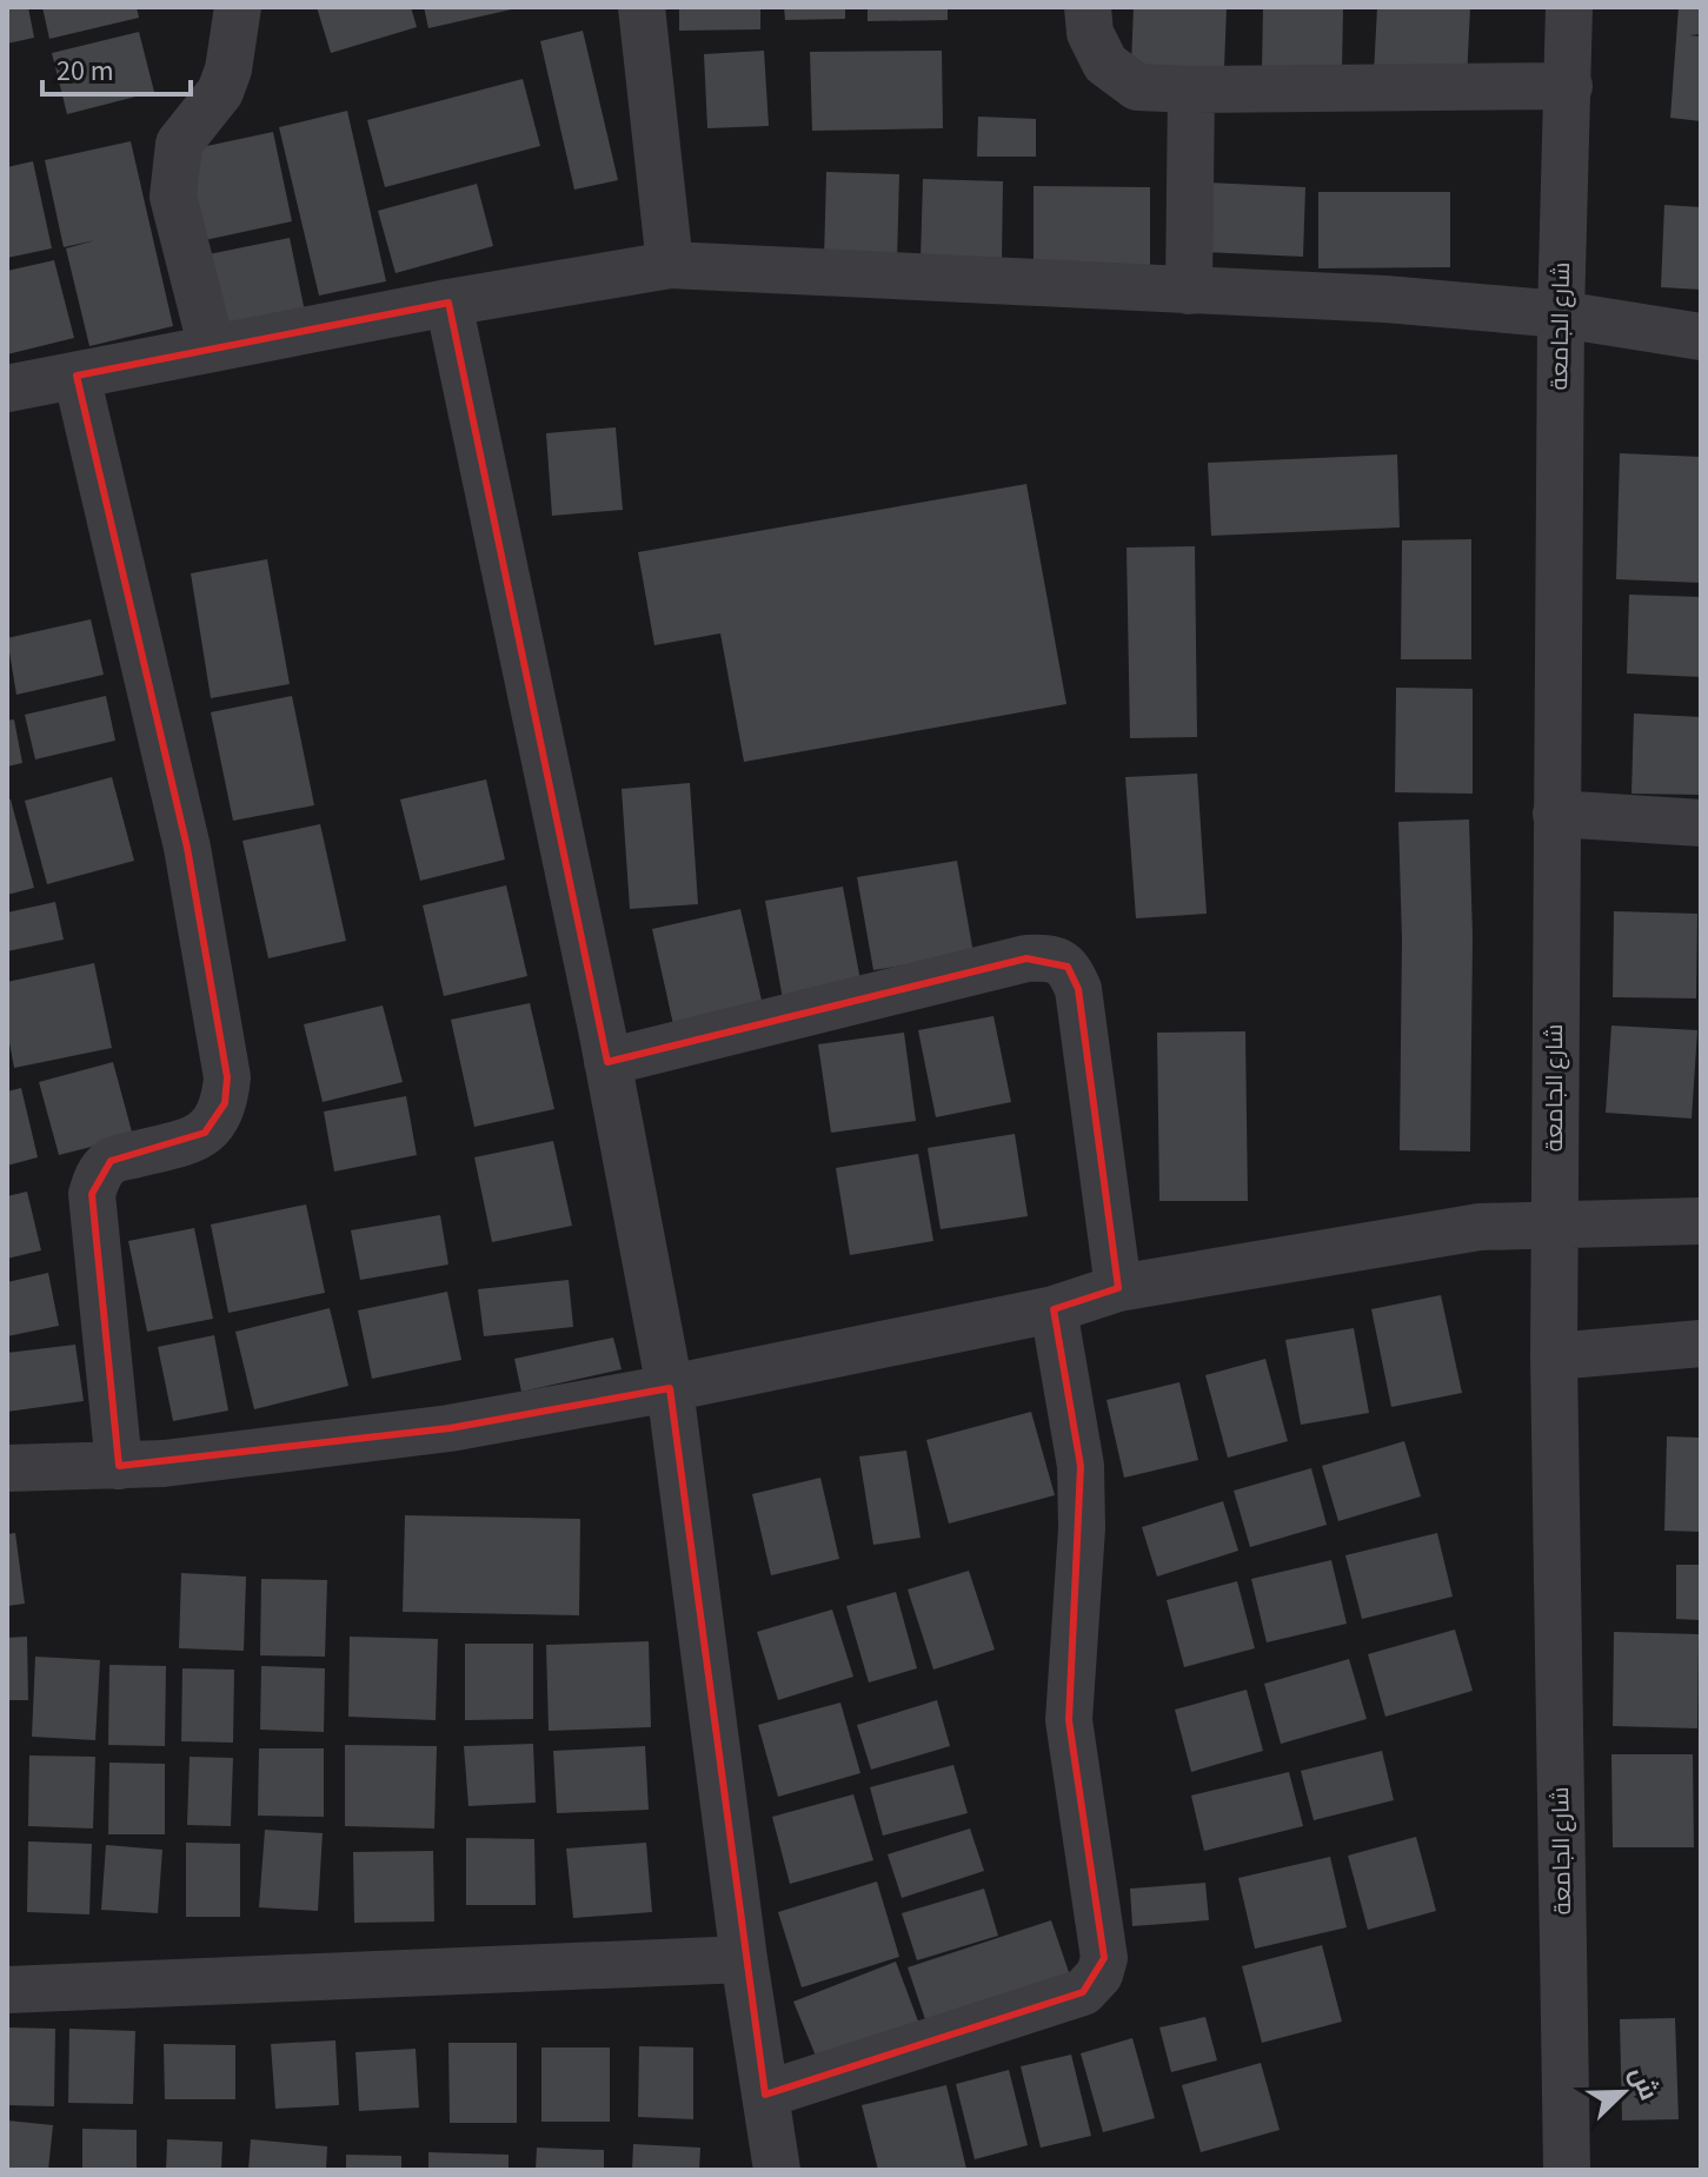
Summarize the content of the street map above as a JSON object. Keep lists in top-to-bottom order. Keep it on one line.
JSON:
{"streets":{"street":["شارع الجامعة"]},"scale_bar":"20 m","north":"top right"}
